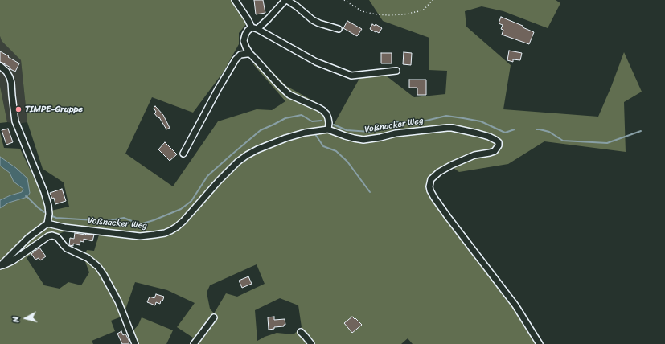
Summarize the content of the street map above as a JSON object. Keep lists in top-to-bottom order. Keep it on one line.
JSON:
{"streets":{"street":["Voßnacker Weg"]},"places":["TIMPE-Gruppe"],"north":"left"}
